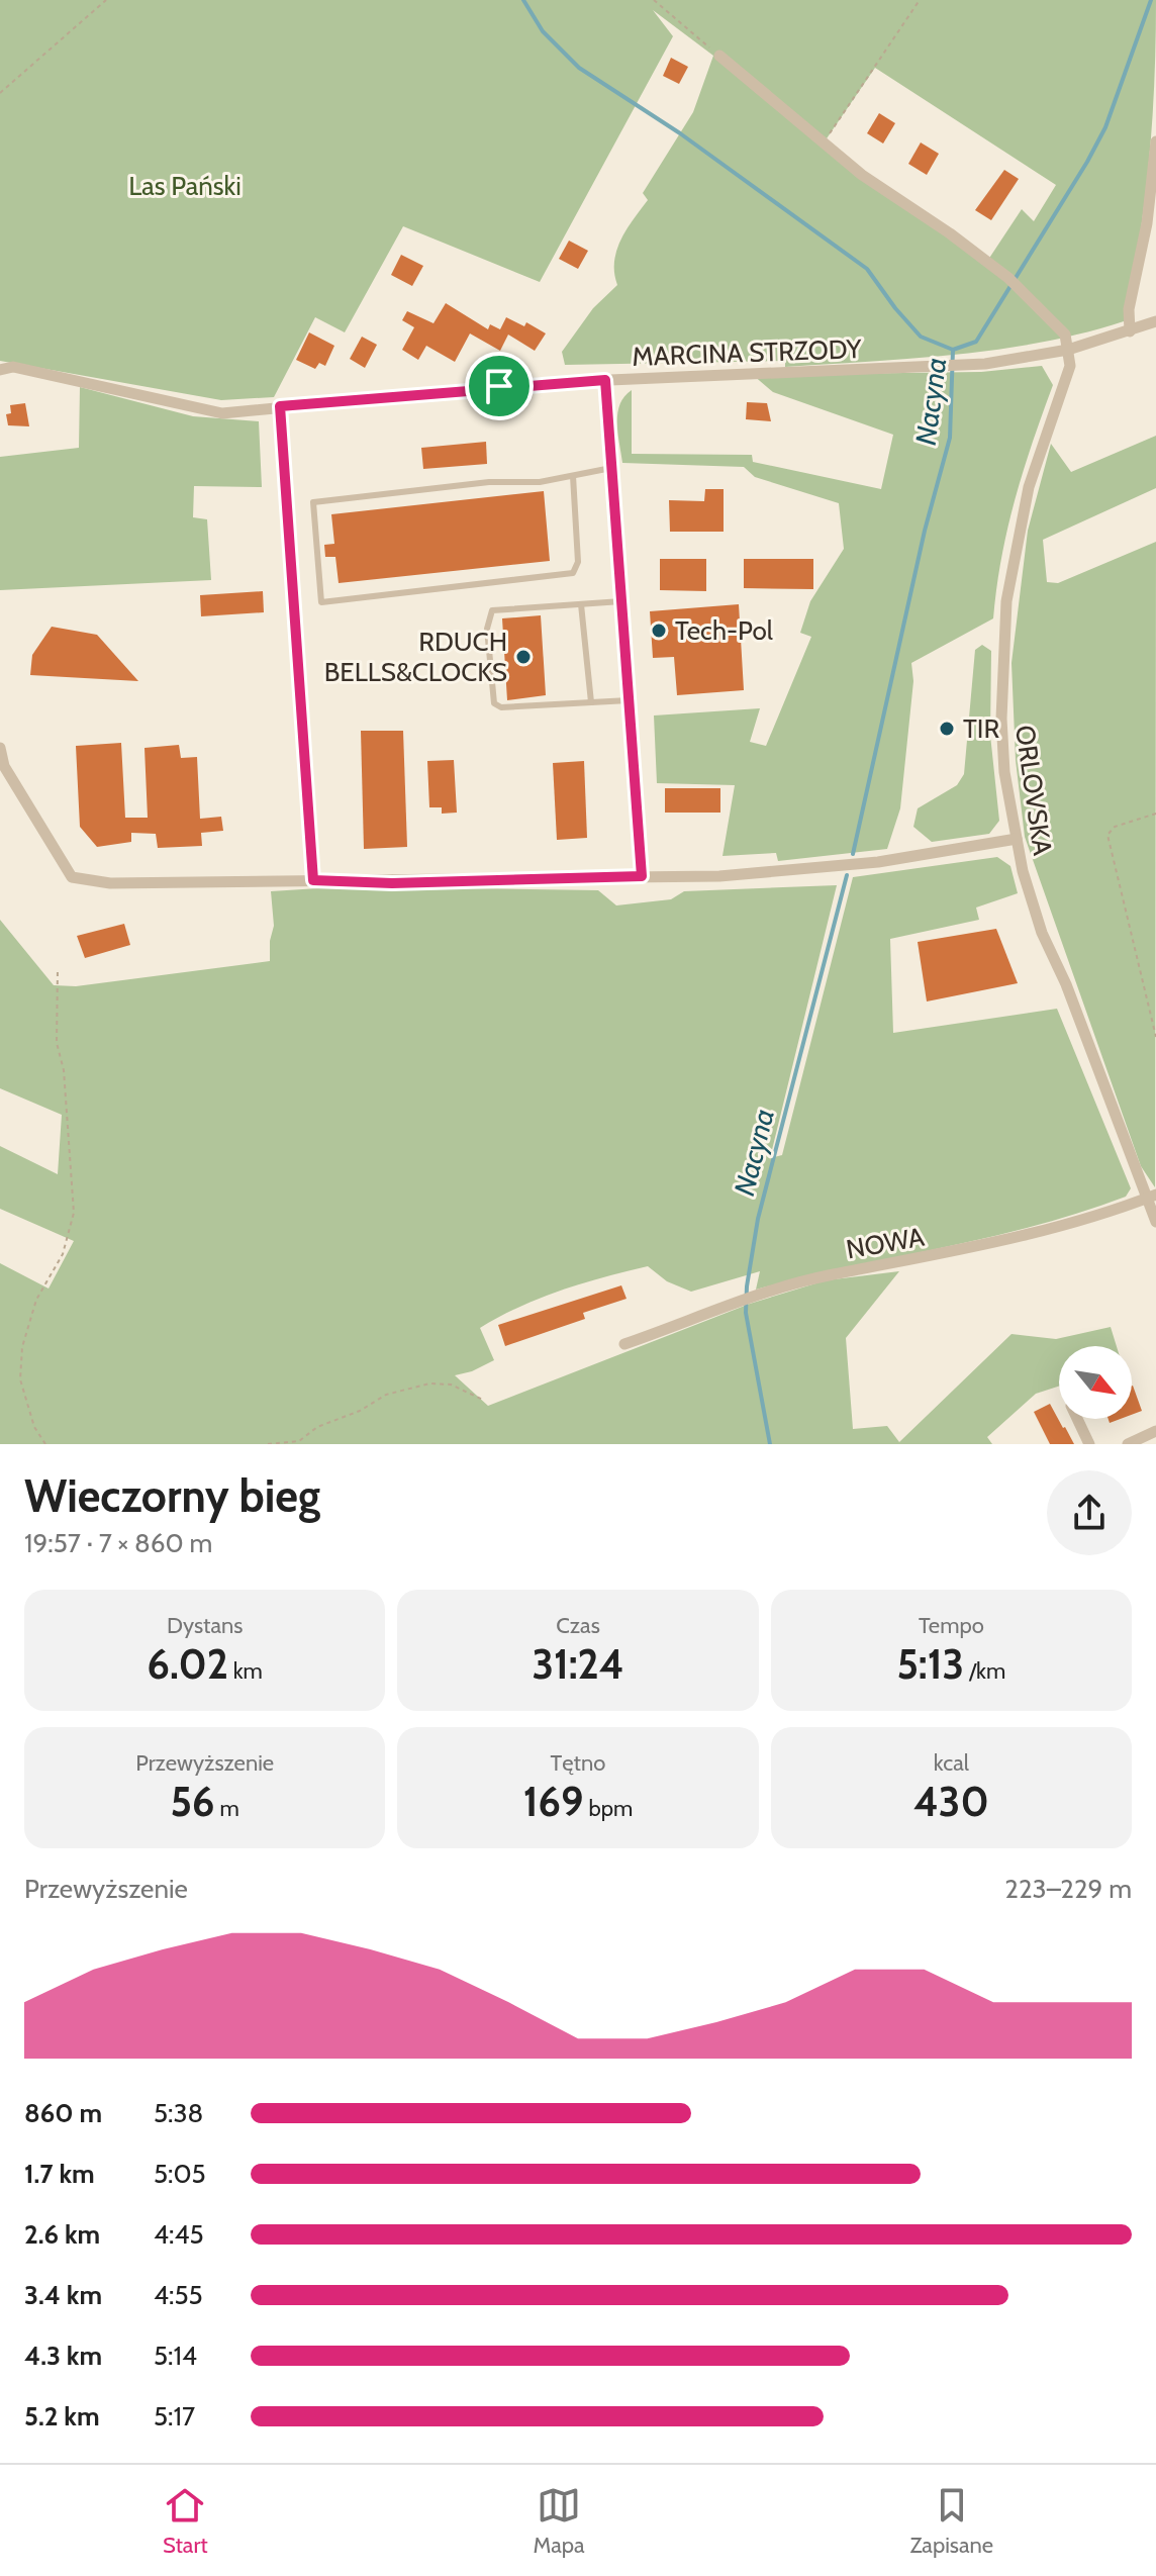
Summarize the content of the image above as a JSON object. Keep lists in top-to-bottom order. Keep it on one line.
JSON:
{"streets":{"street":["MARCINA STRZODY","ORLOVSKA","NOWA"]},"crossings":[["MARCINA STRZODY","ORLOVSKA"],["ORLOVSKA","NOWA"]],"water":["Nacyna"],"parks":["Las Pański"],"places":["Tech-Pol","RDUCH BELLS&CLOCKS","TIR"],"north":"bottom right","page":{"heading":["Wieczorny bieg","19:57 · 7 × 860 m"],"stats":[["Dystans","6.02 km"],["Czas","31:24"],["Tempo","5:13 /km"],["Przewyższenie","56 m"],["Tętno","169 bpm"],["kcal","430"]],"chart":["Przewyższenie","223–229 m"],"list":[{"name":"860 m","note":"5:38"},{"name":"1.7 km","note":"5:05"},{"name":"2.6 km","note":"4:45"},{"name":"3.4 km","note":"4:55"},{"name":"4.3 km","note":"5:14"},{"name":"5.2 km","note":"5:17"}],"tabs":["Start","Mapa","Zapisane"]}}
